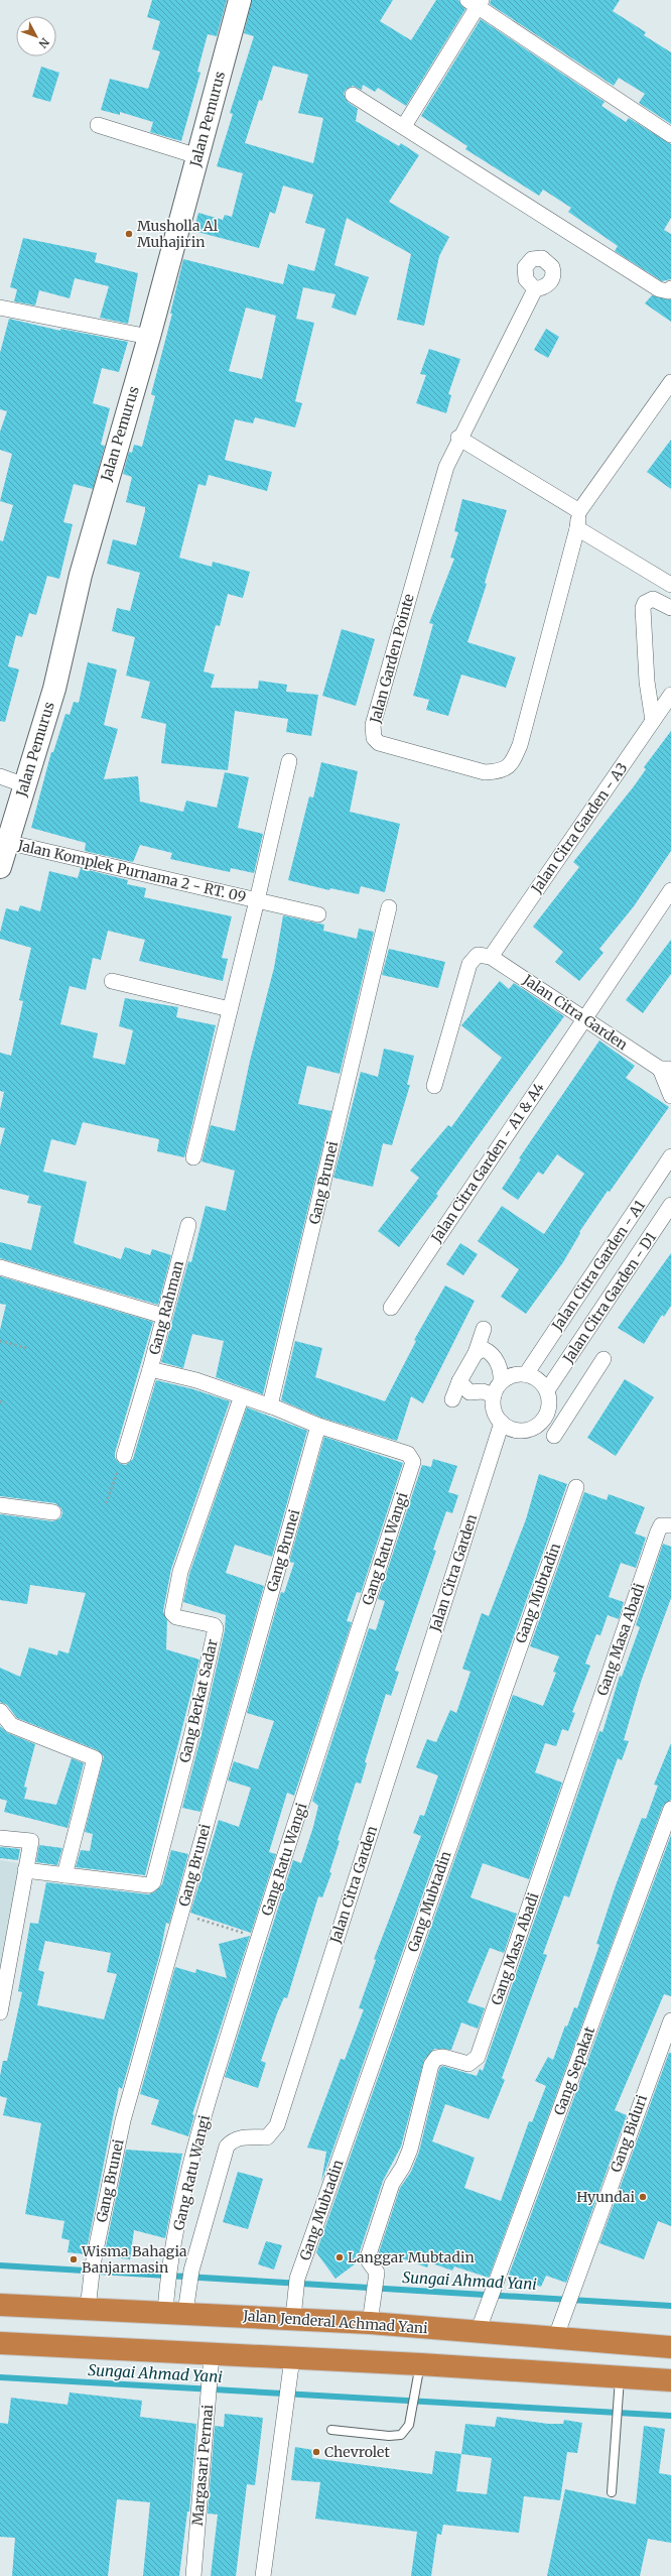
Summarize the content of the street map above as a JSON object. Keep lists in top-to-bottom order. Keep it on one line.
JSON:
{"streets":{"highway":["Jalan Jenderal Achmad Yani"],"street":["Jalan Pemurus","Jalan Garden Pointe","Jalan Citra Garden - A3","Jalan Komplek Purnama 2 - RT. 09","Jalan Citra Garden","Jalan Citra Garden - A1 & A4","Gang Brunei","Jalan Citra Garden - A1","Jalan Citra Garden - D1","Gang Rahman","Gang Ratu Wangi","Gang Mubtadin","Gang Masa Abadi","Gang Berkat Sadar","Gang Sepakat","Gang Biduri","Margasari Permai"]},"crossings":[["Jalan Pemurus","Jalan Komplek Purnama 2 - RT. 09"],["Jalan Citra Garden - A3","Jalan Citra Garden"],["Jalan Citra Garden","Jalan Citra Garden - A1 & A4"],["Jalan Citra Garden","Jalan Citra Garden - A1"],["Jalan Citra Garden","Jalan Citra Garden - D1"],["Jalan Citra Garden","Gang Ratu Wangi"],["Jalan Citra Garden","Jalan Jenderal Achmad Yani"],["Gang Brunei","Gang Rahman"],["Gang Brunei","Gang Ratu Wangi"],["Gang Brunei","Jalan Jenderal Achmad Yani"],["Jalan Citra Garden - A1","Jalan Citra Garden - D1"],["Gang Ratu Wangi","Jalan Jenderal Achmad Yani"],["Gang Mubtadin","Jalan Jenderal Achmad Yani"],["Gang Masa Abadi","Jalan Jenderal Achmad Yani"],["Gang Sepakat","Jalan Jenderal Achmad Yani"],["Gang Biduri","Jalan Jenderal Achmad Yani"]],"water":["Sungai Ahmad Yani"],"places":["Musholla Al Muhajirin","Hyundai","Langgar Mubtadin","Wisma Bahagia Banjarmasin","Chevrolet"],"north":"bottom right"}
